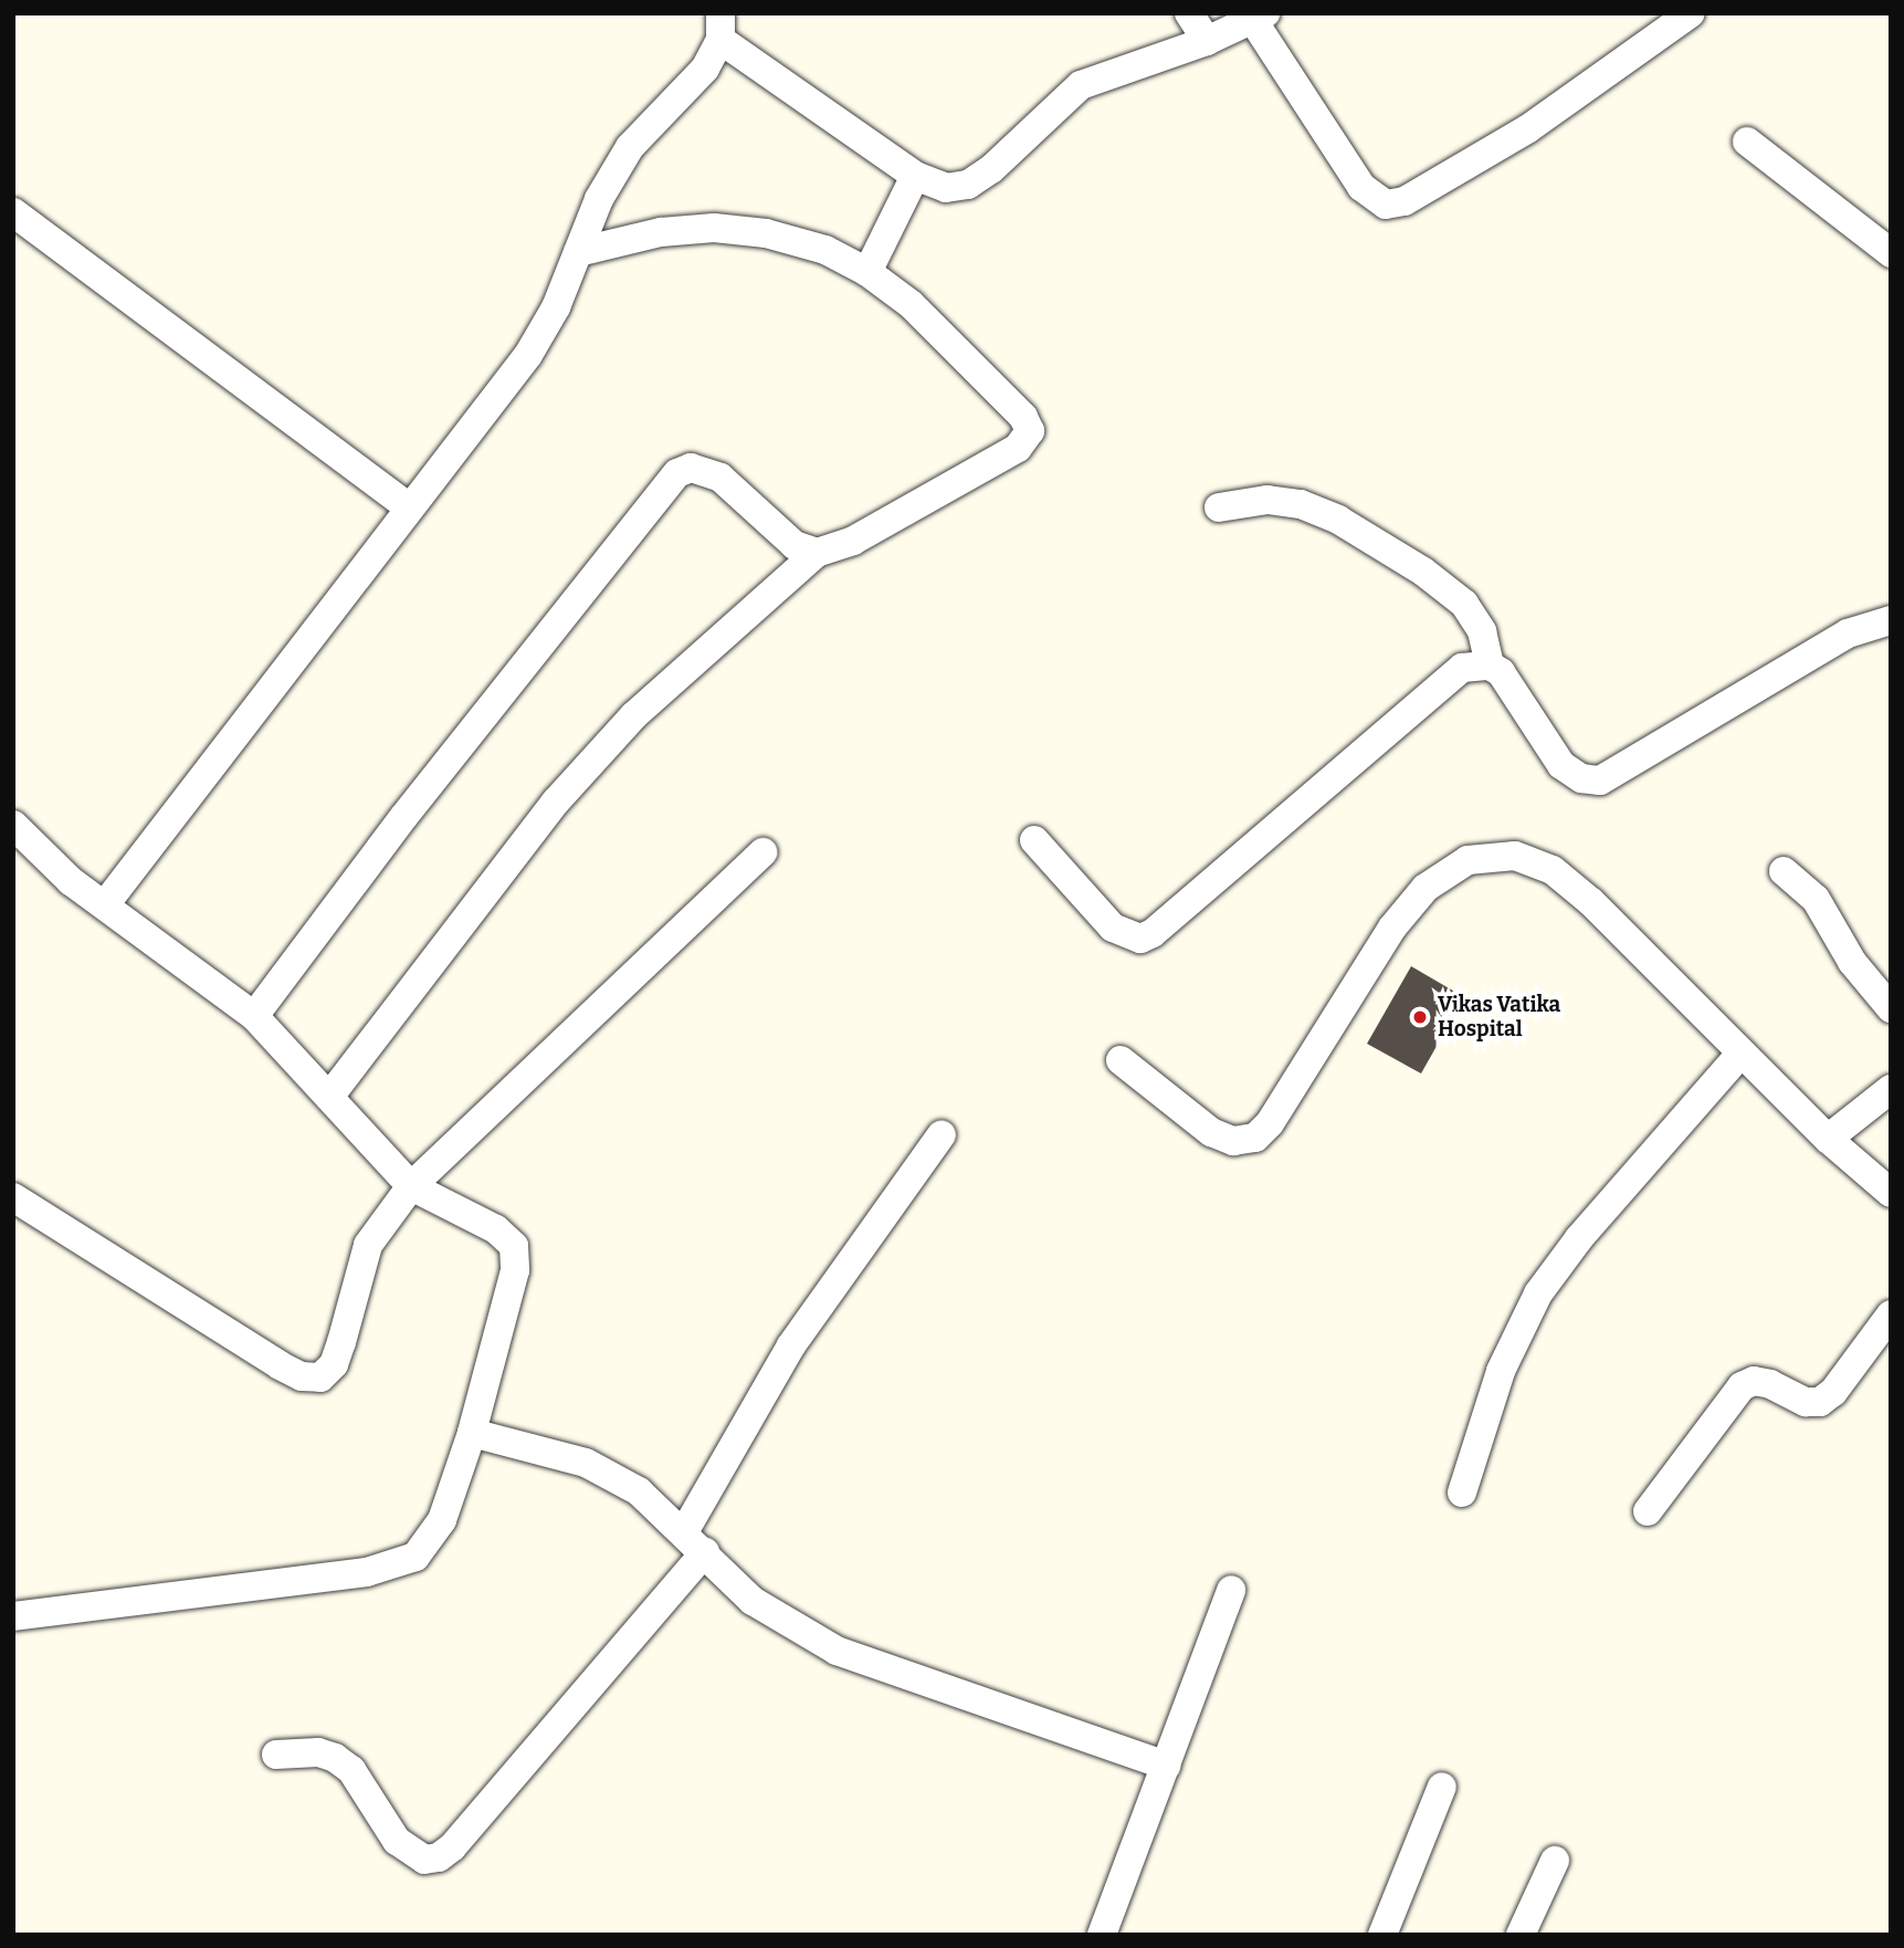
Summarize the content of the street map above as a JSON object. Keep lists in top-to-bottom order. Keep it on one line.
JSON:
{"places":["Vikas Vatika Hospital"]}
